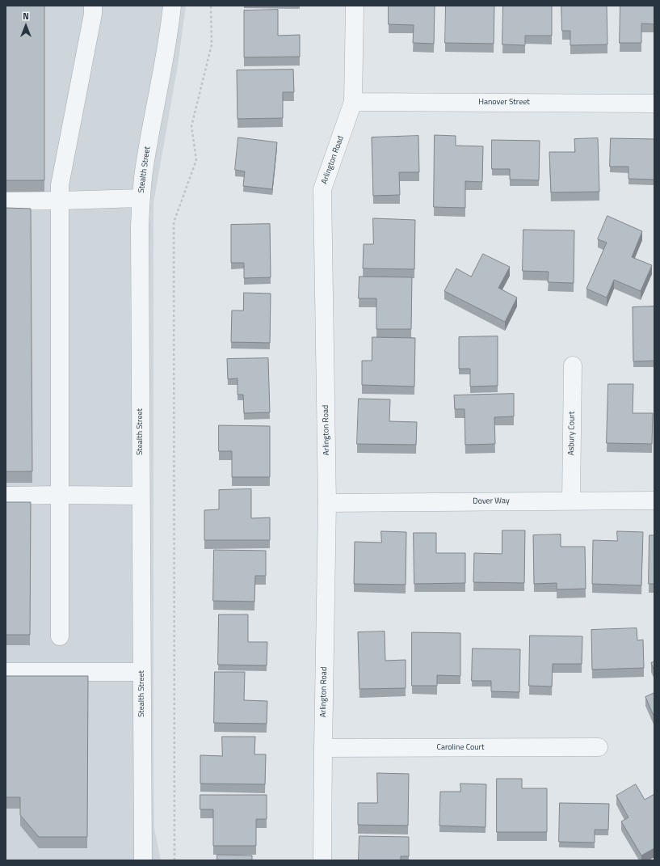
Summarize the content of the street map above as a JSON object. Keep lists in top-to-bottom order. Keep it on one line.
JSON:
{"streets":{"street":["Hanover Street","Arlington Road","Stealth Street","Asbury Court","Dover Way","Caroline Court"]},"crossings":[["Hanover Street","Arlington Road"],["Arlington Road","Dover Way"],["Arlington Road","Caroline Court"],["Asbury Court","Dover Way"]],"north":"top"}
